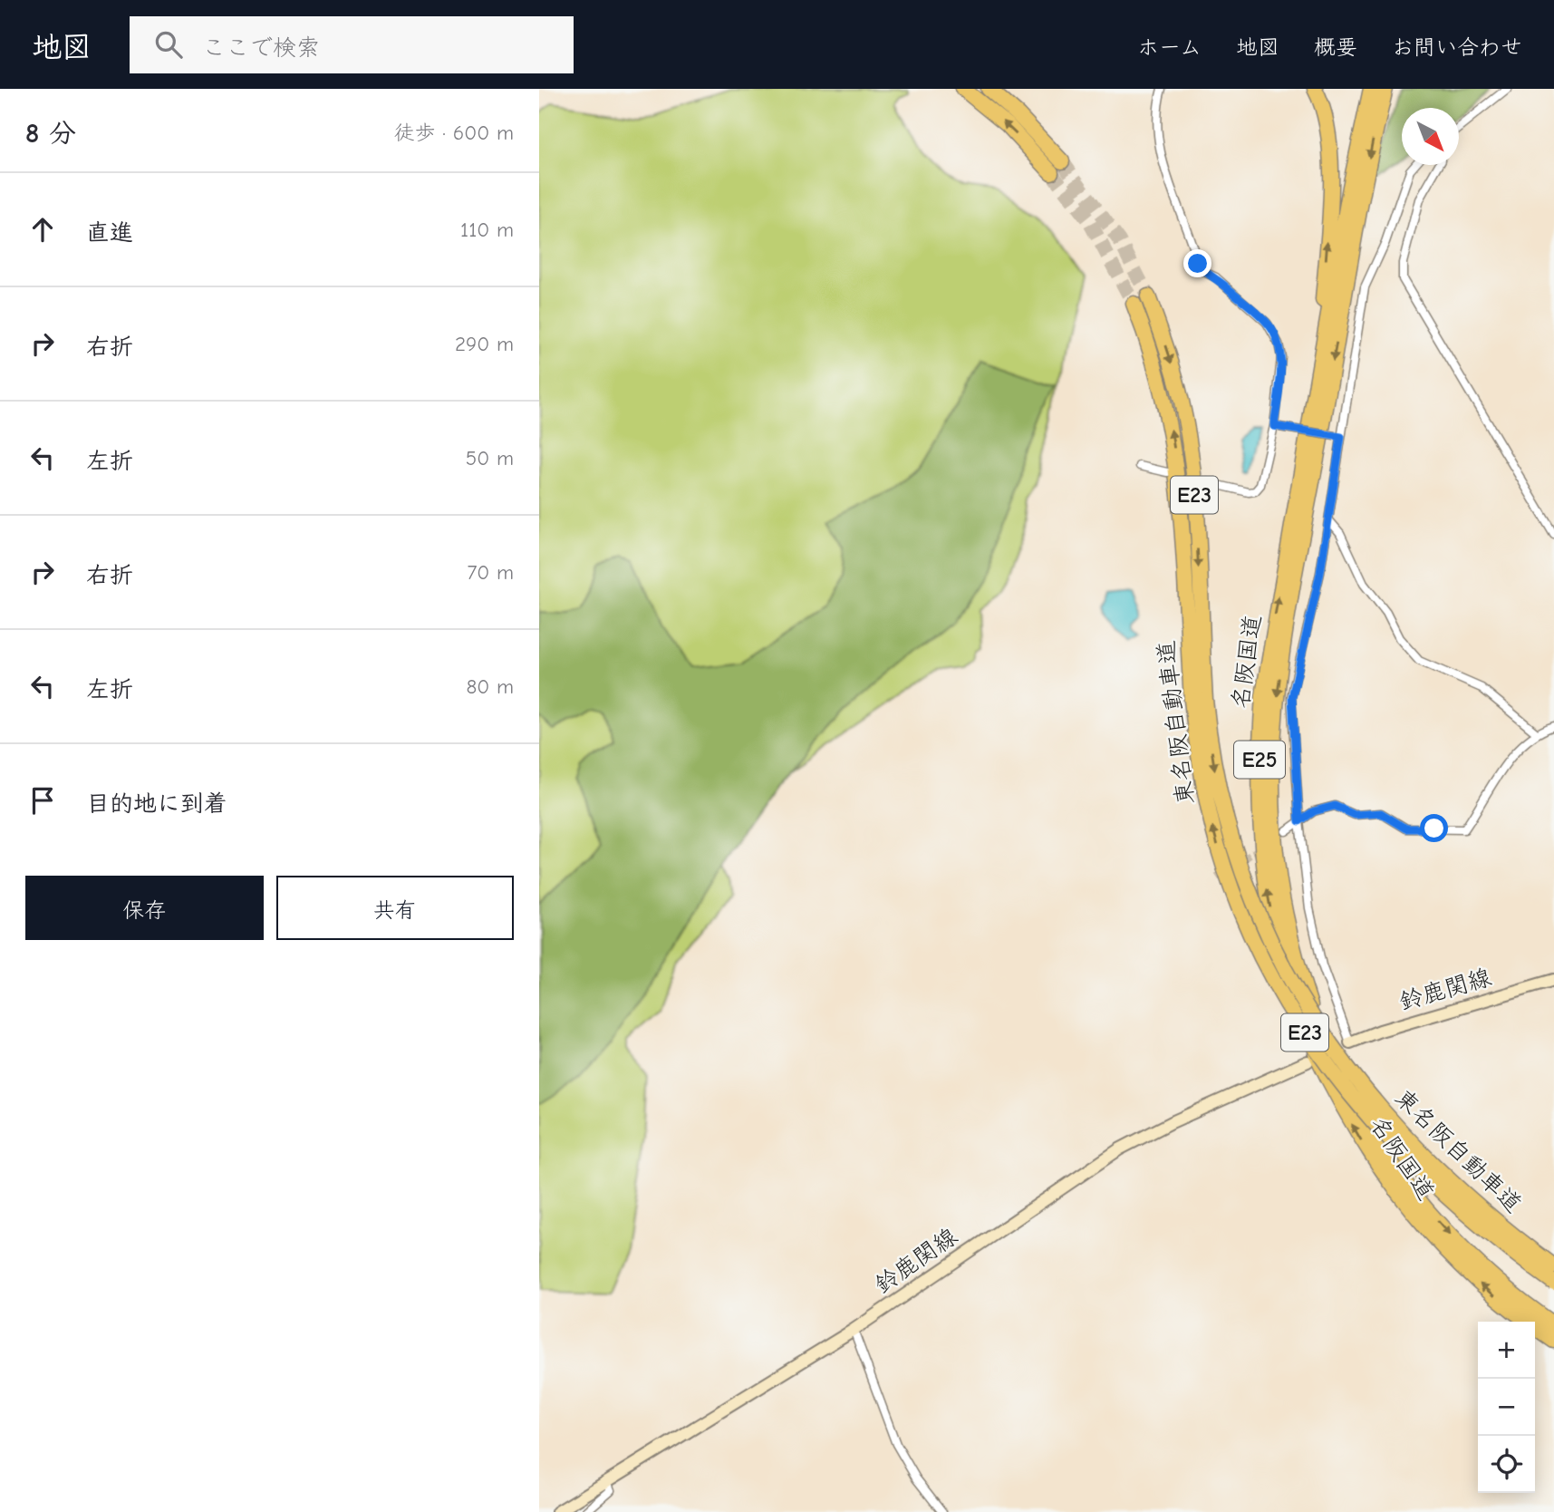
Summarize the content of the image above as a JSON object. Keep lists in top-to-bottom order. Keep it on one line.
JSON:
{"streets":{"highway":["E23","名阪国道","東名阪自動車道","E25"],"main road":["鈴鹿関線"]},"crossings":[["名阪国道","E25"]],"north":"bottom right","page":{"header":"地図","search":"ここで検索","nav":["ホーム","地図","概要","お問い合わせ"],"heading":["8 分","徒歩 · 600 m"],"list":[["直進","110 m"],["右折","290 m"],["左折","50 m"],["右折","70 m"],["左折","80 m"],"目的地に到着"],"buttons":["保存","共有"],"map_buttons":["+","−"]}}
